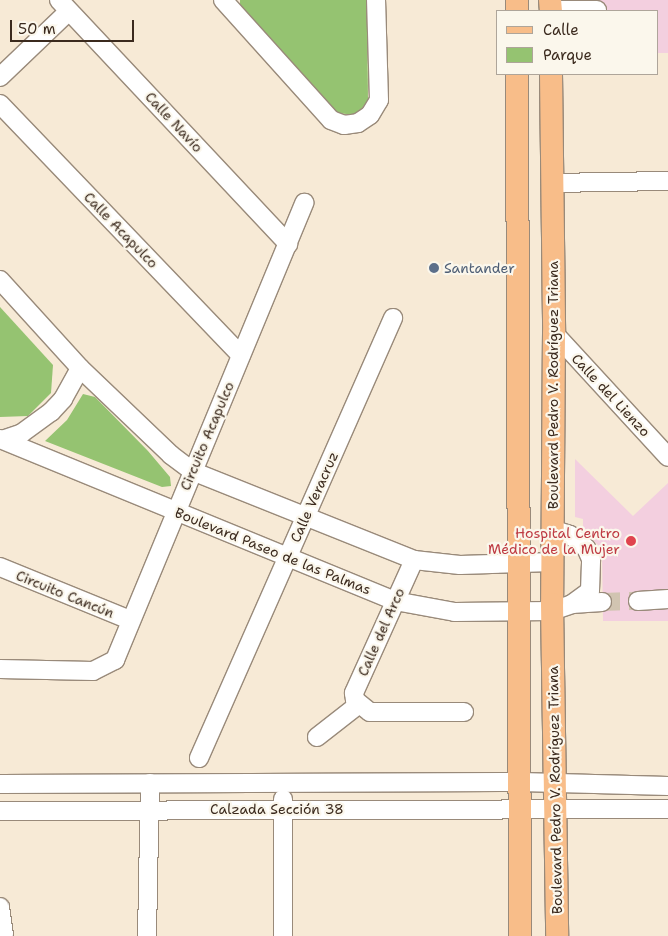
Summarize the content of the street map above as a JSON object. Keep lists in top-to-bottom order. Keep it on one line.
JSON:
{"streets":{"main road":["Boulevard Pedro V. Rodríguez Triana"],"street":["Calle Navío","Calle Acapulco","Calle del Lienzo","Circuito Acapulco","Calle Veracruz","Boulevard Paseo de las Palmas","Circuito Cancún","Calle del Arco","Calzada Sección 38"]},"crossings":[["Calle Navío","Circuito Acapulco"],["Calle Acapulco","Circuito Acapulco"],["Boulevard Pedro V. Rodríguez Triana","Calle del Lienzo"],["Boulevard Pedro V. Rodríguez Triana","Boulevard Paseo de las Palmas"],["Boulevard Pedro V. Rodríguez Triana","Calzada Sección 38"],["Circuito Acapulco","Boulevard Paseo de las Palmas"],["Circuito Acapulco","Circuito Cancún"],["Calle Veracruz","Boulevard Paseo de las Palmas"],["Boulevard Paseo de las Palmas","Calle del Arco"]],"places":["Santander","Hospital Centro Médico de la Mujer"],"legend":["Calle","Parque"],"scale_bar":"50 m"}
